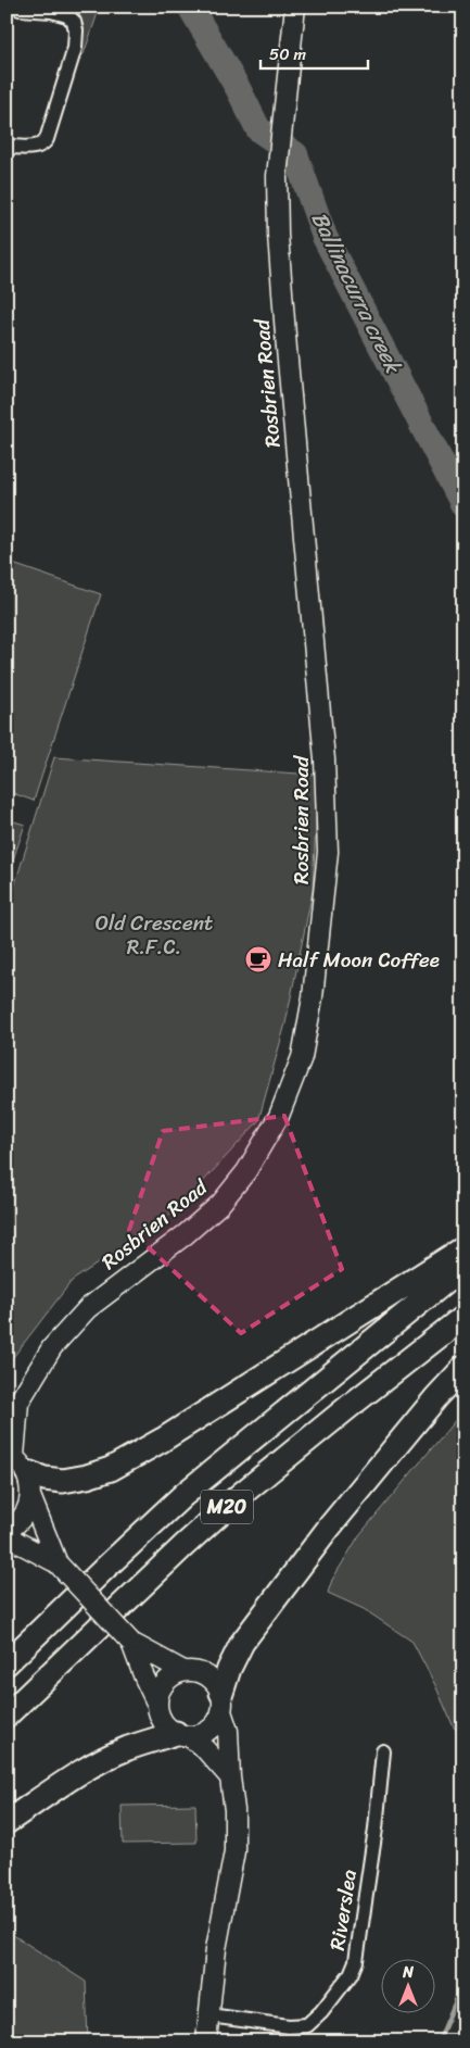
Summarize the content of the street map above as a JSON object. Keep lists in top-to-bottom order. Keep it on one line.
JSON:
{"streets":{"highway":["M20"],"street":["Rosbrien Road","Riverslea"]},"water":["Ballinacurra creek"],"parks":["Old Crescent R.F.C."],"places":{"cafe":["Half Moon Coffee"]},"scale_bar":"50 m","north":"top"}
